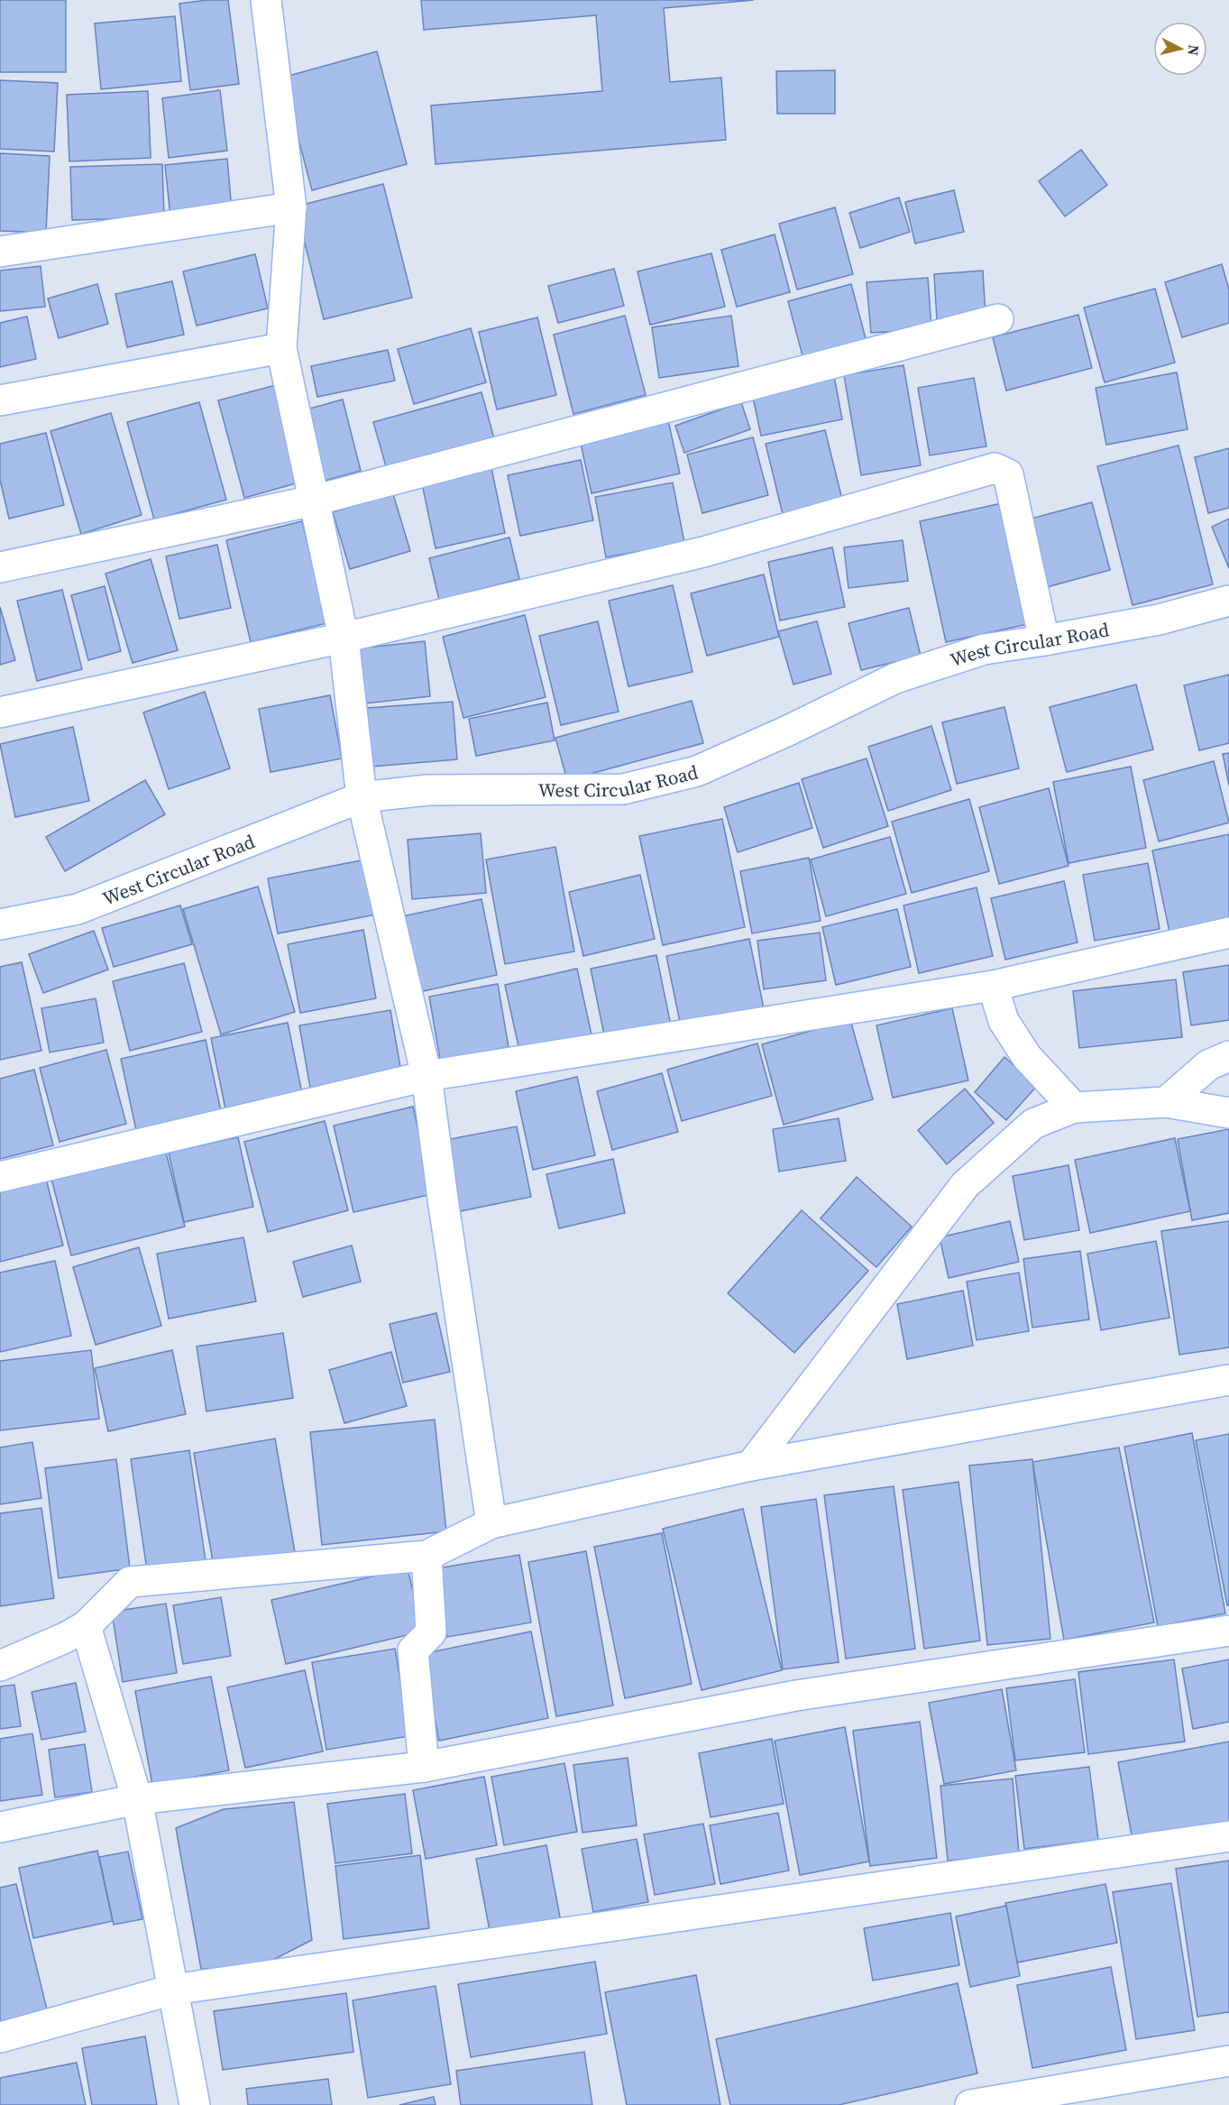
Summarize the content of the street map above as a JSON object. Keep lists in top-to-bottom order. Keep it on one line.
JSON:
{"streets":{"main road":["West Circular Road"]},"north":"right"}
